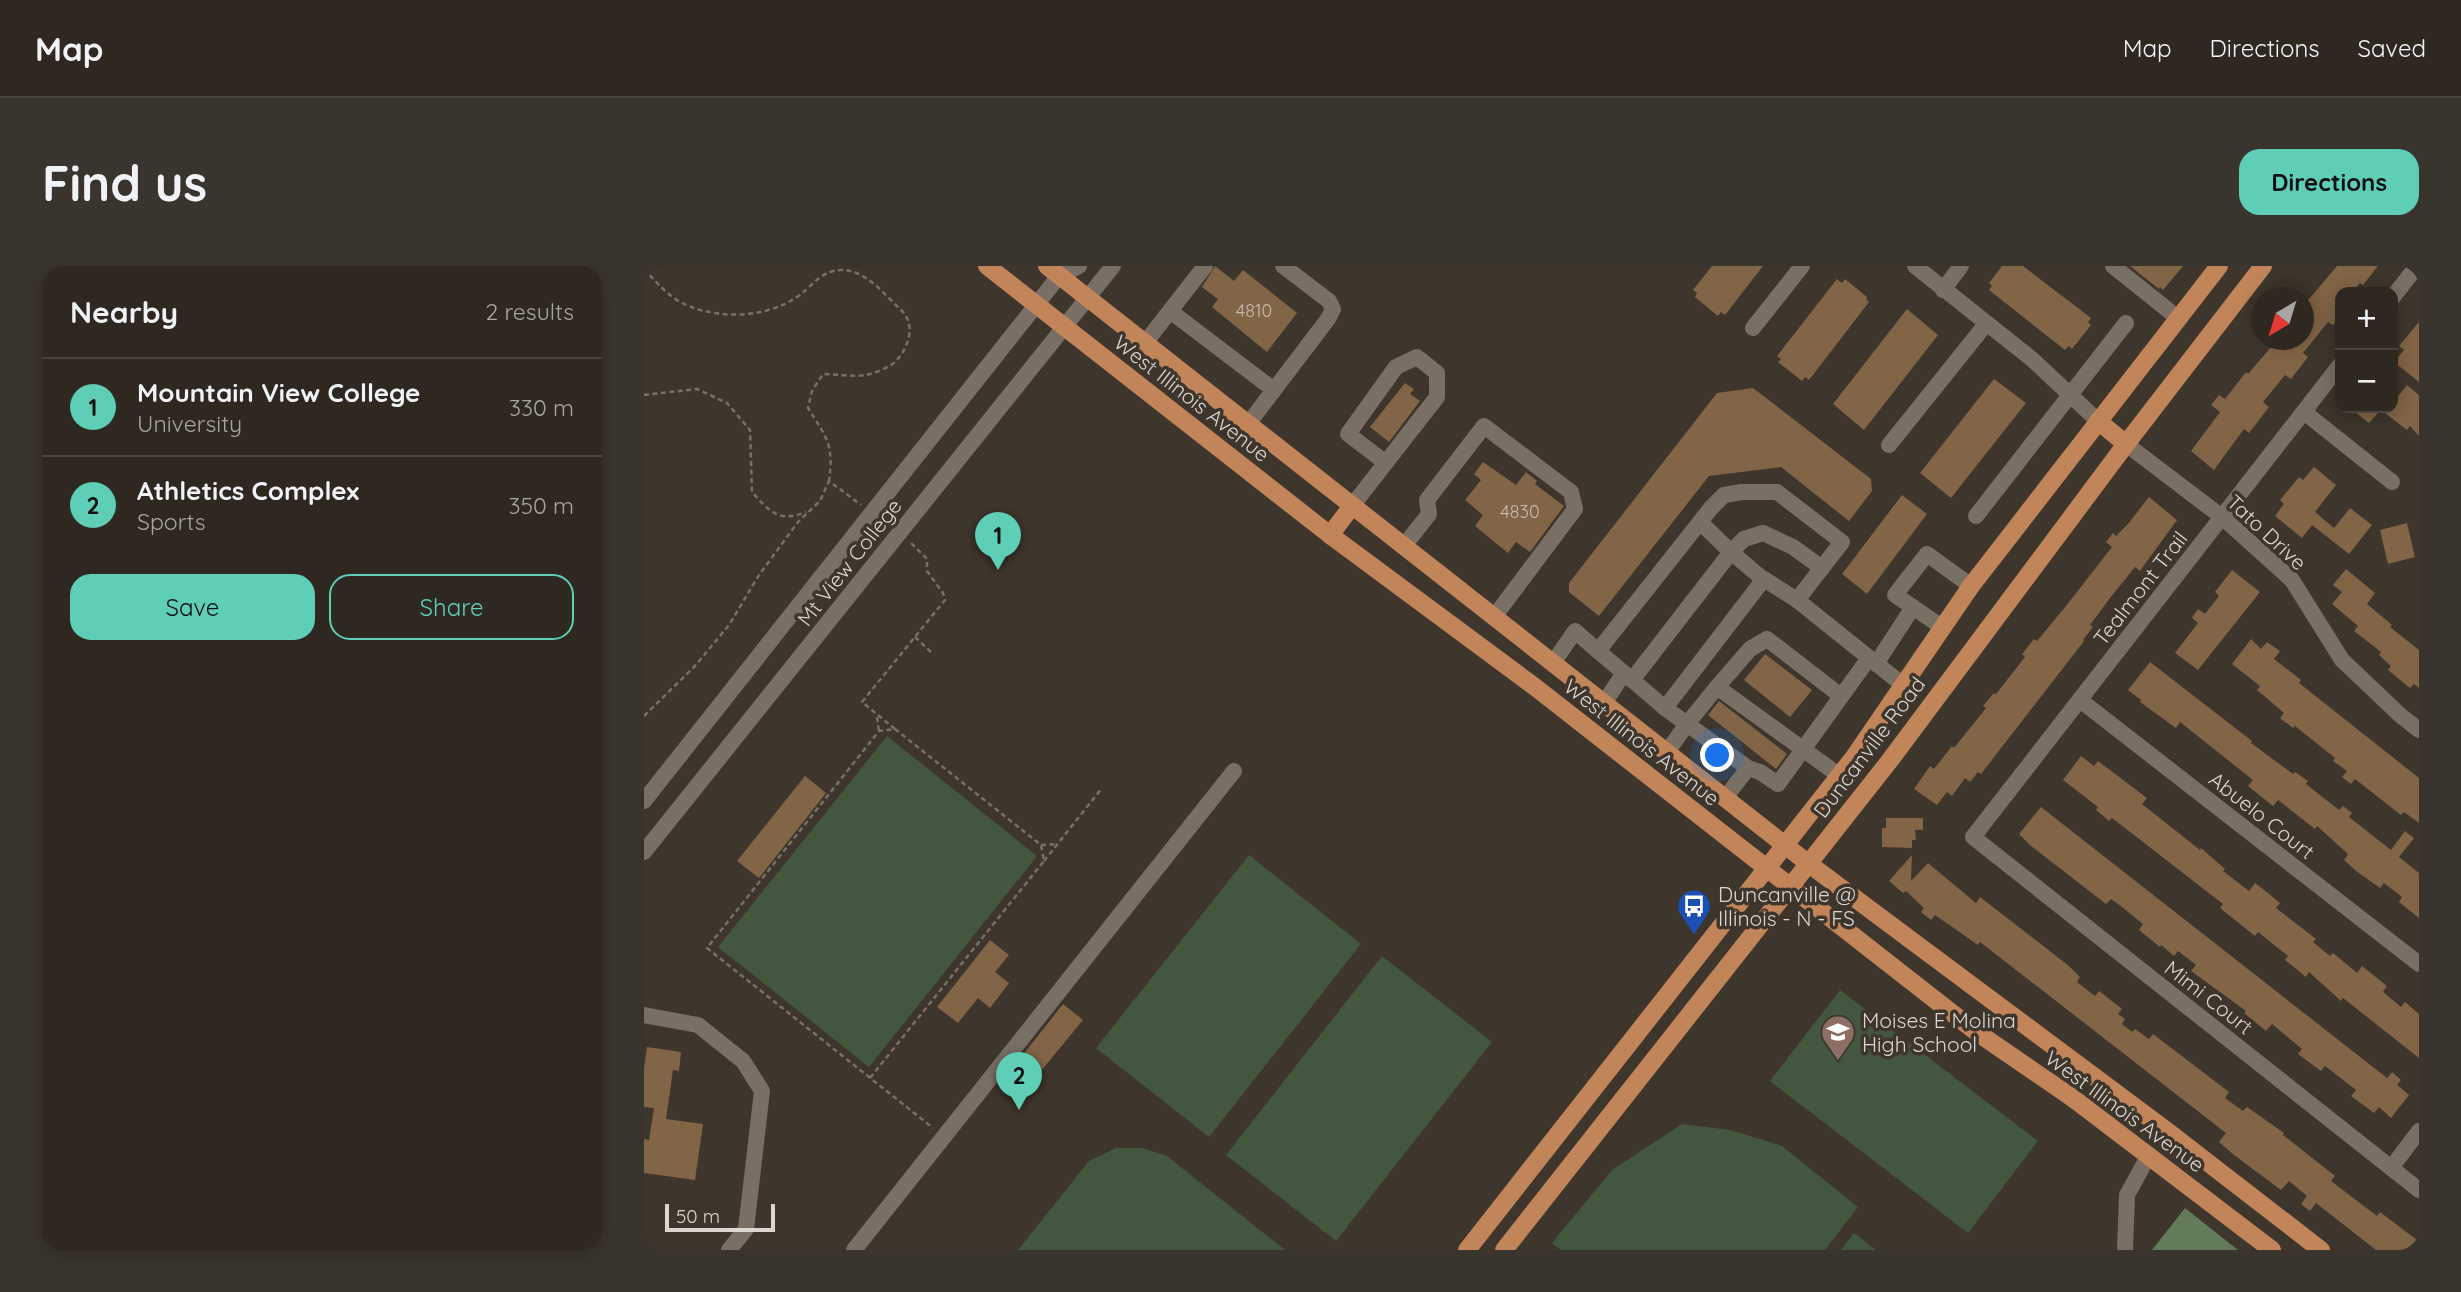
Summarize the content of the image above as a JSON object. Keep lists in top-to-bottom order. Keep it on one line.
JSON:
{"streets":{"main road":["West Illinois Avenue","Duncanville Road"],"street":["Tato Drive","Mt View College","Tealmont Trail","Abuelo Court","Mimi Court"]},"crossings":[["West Illinois Avenue","Mt View College"],["West Illinois Avenue","Duncanville Road"],["Tato Drive","Tealmont Trail"],["Tato Drive","Duncanville Road"],["Tealmont Trail","Abuelo Court"],["Tealmont Trail","Mimi Court"]],"places":{"bus stop":["Duncanville @ Illinois - N - FS"],"school or university":["Moises E Molina High School"]},"house_numbers":["4810","4830"],"scale_bar":"50 m","north":"bottom left","page":{"header":"Map","nav":["Map","Directions","Saved"],"buttons":["Directions",["Save","Share"]],"title":"Find us","heading":["Nearby","2 results"],"map_buttons":["+","−"],"list":[{"mark":"1","name":"Mountain View College","note":"University","value":"330 m"},{"mark":"2","name":"Athletics Complex","note":"Sports","value":"350 m"}],"pins":["1","2"],"scale":"50 m"}}
